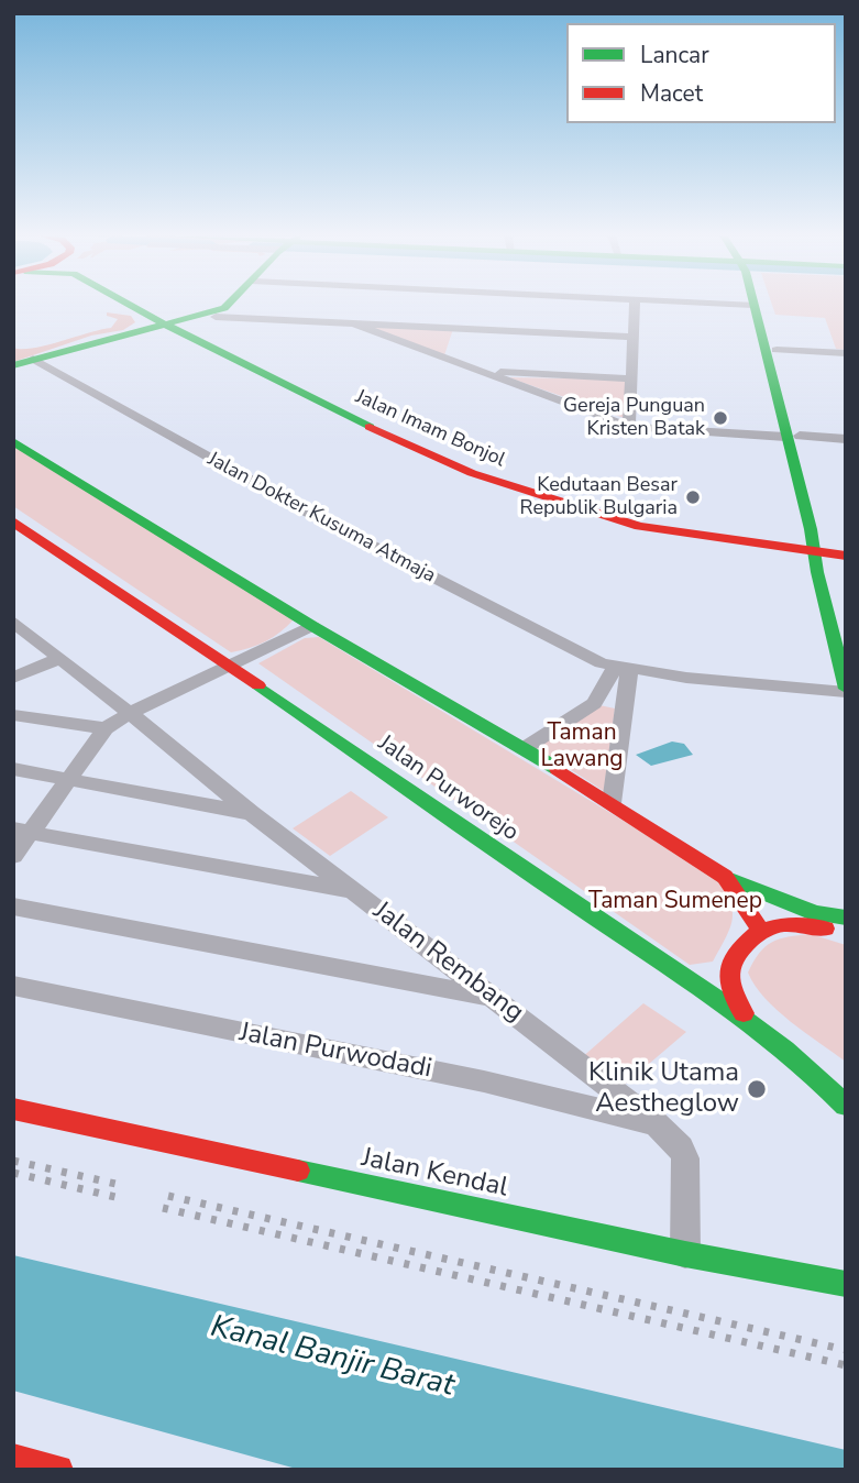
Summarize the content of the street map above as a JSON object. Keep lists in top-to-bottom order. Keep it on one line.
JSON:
{"streets":{"main road":["Jalan Imam Bonjol","Jalan Purworejo","Jalan Kendal"],"street":["Jalan Dokter Kusuma Atmaja","Jalan Rembang","Jalan Purwodadi"]},"crossings":[["Jalan Rembang","Jalan Purwodadi"],["Jalan Rembang","Jalan Kendal"]],"water":["Kanal Banjir Barat"],"parks":["Taman Lawang","Taman Sumenep"],"places":["Gereja Punguan Kristen Batak","Kedutaan Besar Republik Bulgaria","Klinik Utama Aestheglow"],"legend":["Lancar","Macet"]}
